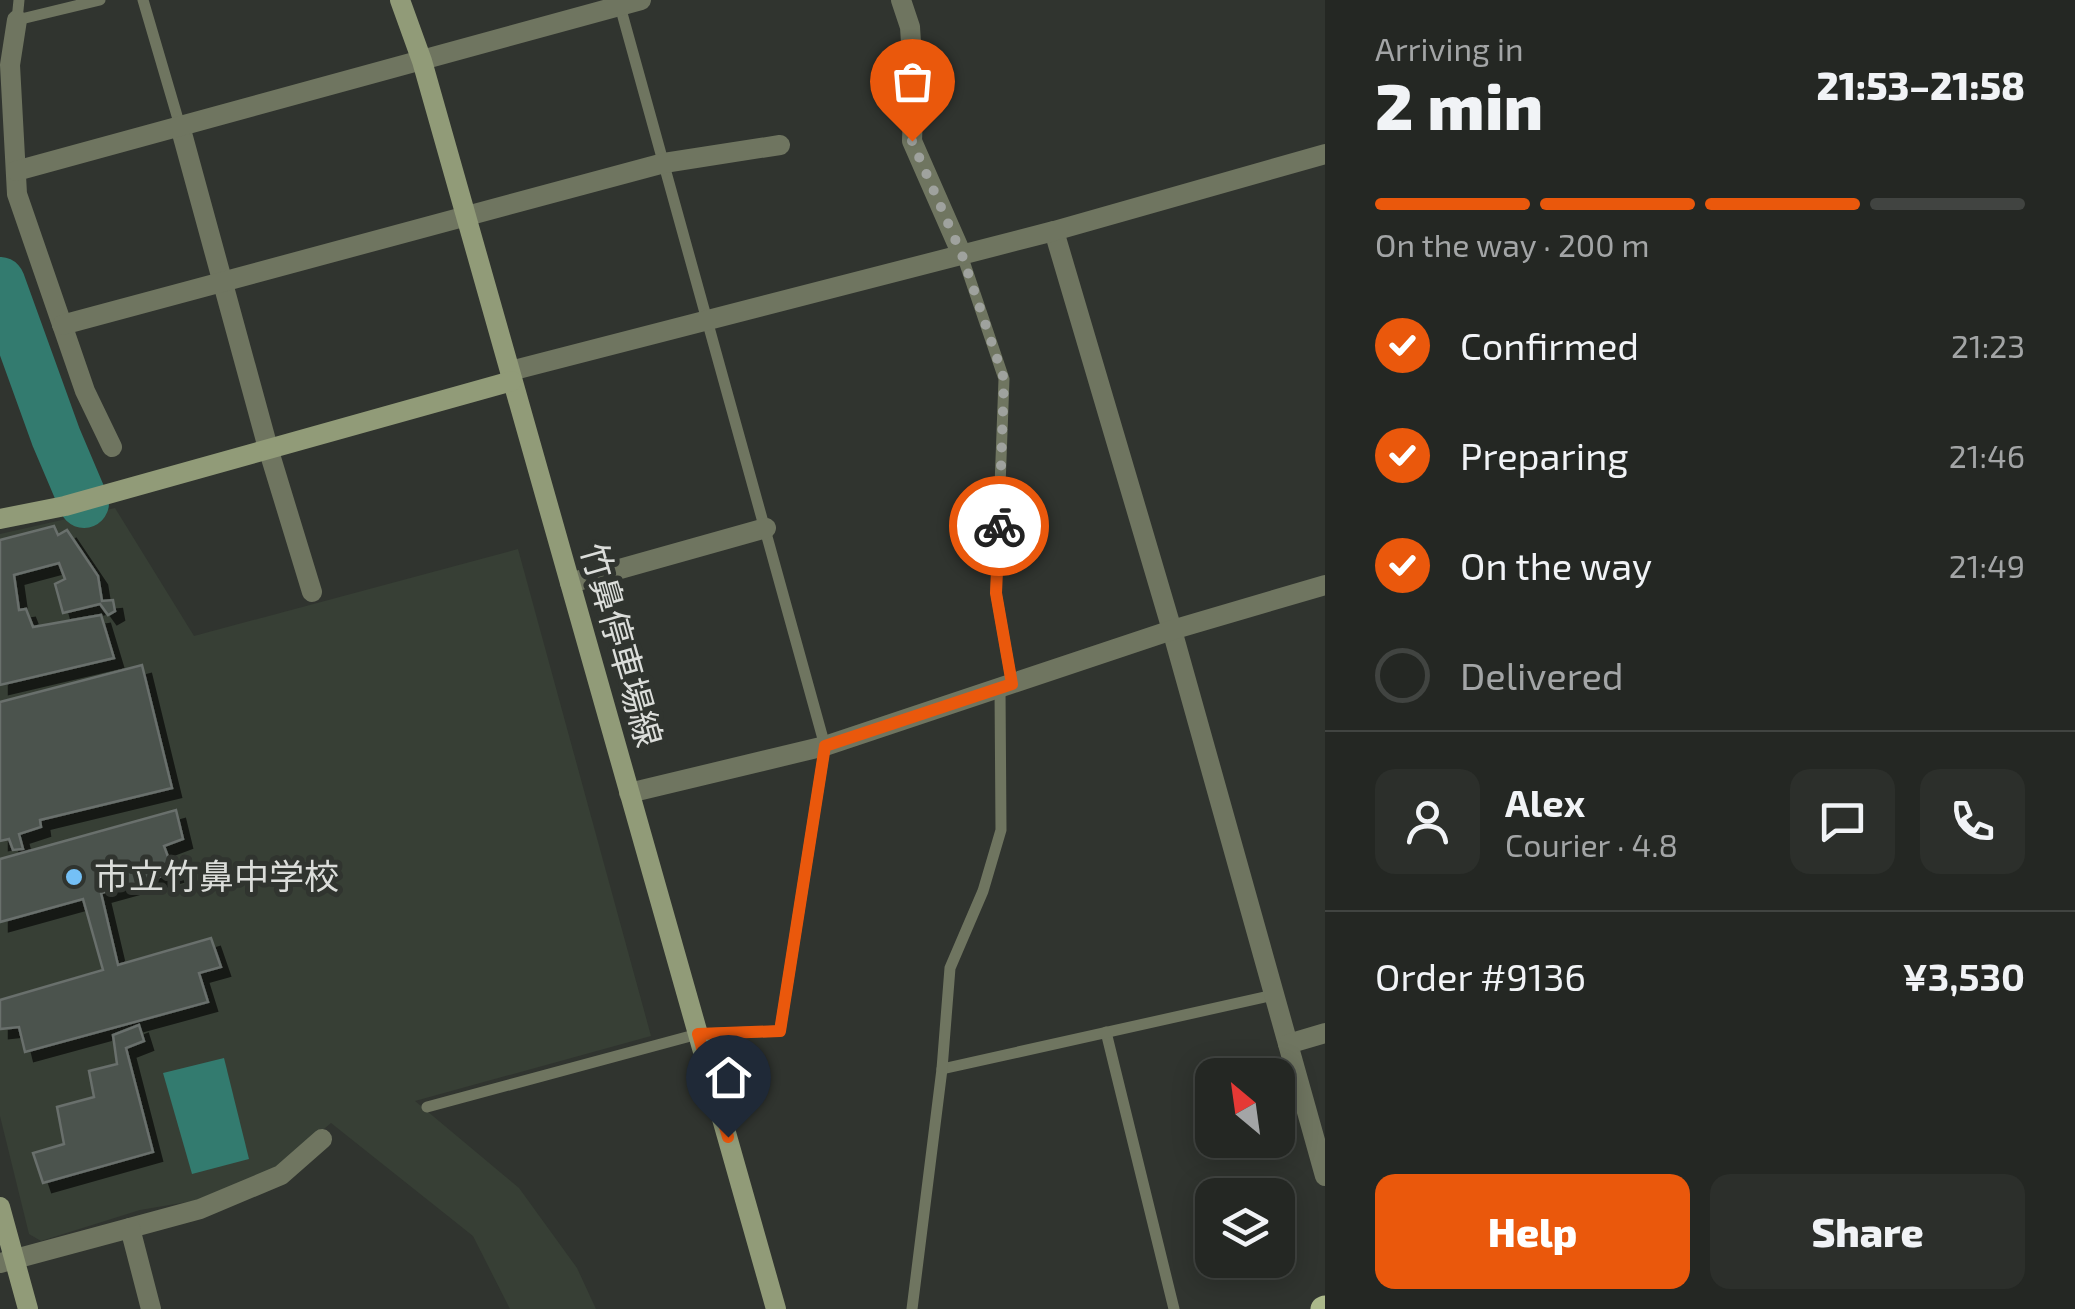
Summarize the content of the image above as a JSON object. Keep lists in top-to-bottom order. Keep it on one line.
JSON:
{"streets":{"main road":["竹鼻停車場線"]},"places":["市立竹鼻中学校"],"north":"top left","page":{"heading":["2 min","Arriving in","21:53–21:58"],"panel":["Alex","Courier · 4.8","Order #9136","¥3,530"],"bar":"On the way · 200 m","list":[["Confirmed","21:23"],["Preparing","21:46"],["On the way","21:49"],"Delivered"],"buttons":["Help","Share"]}}
